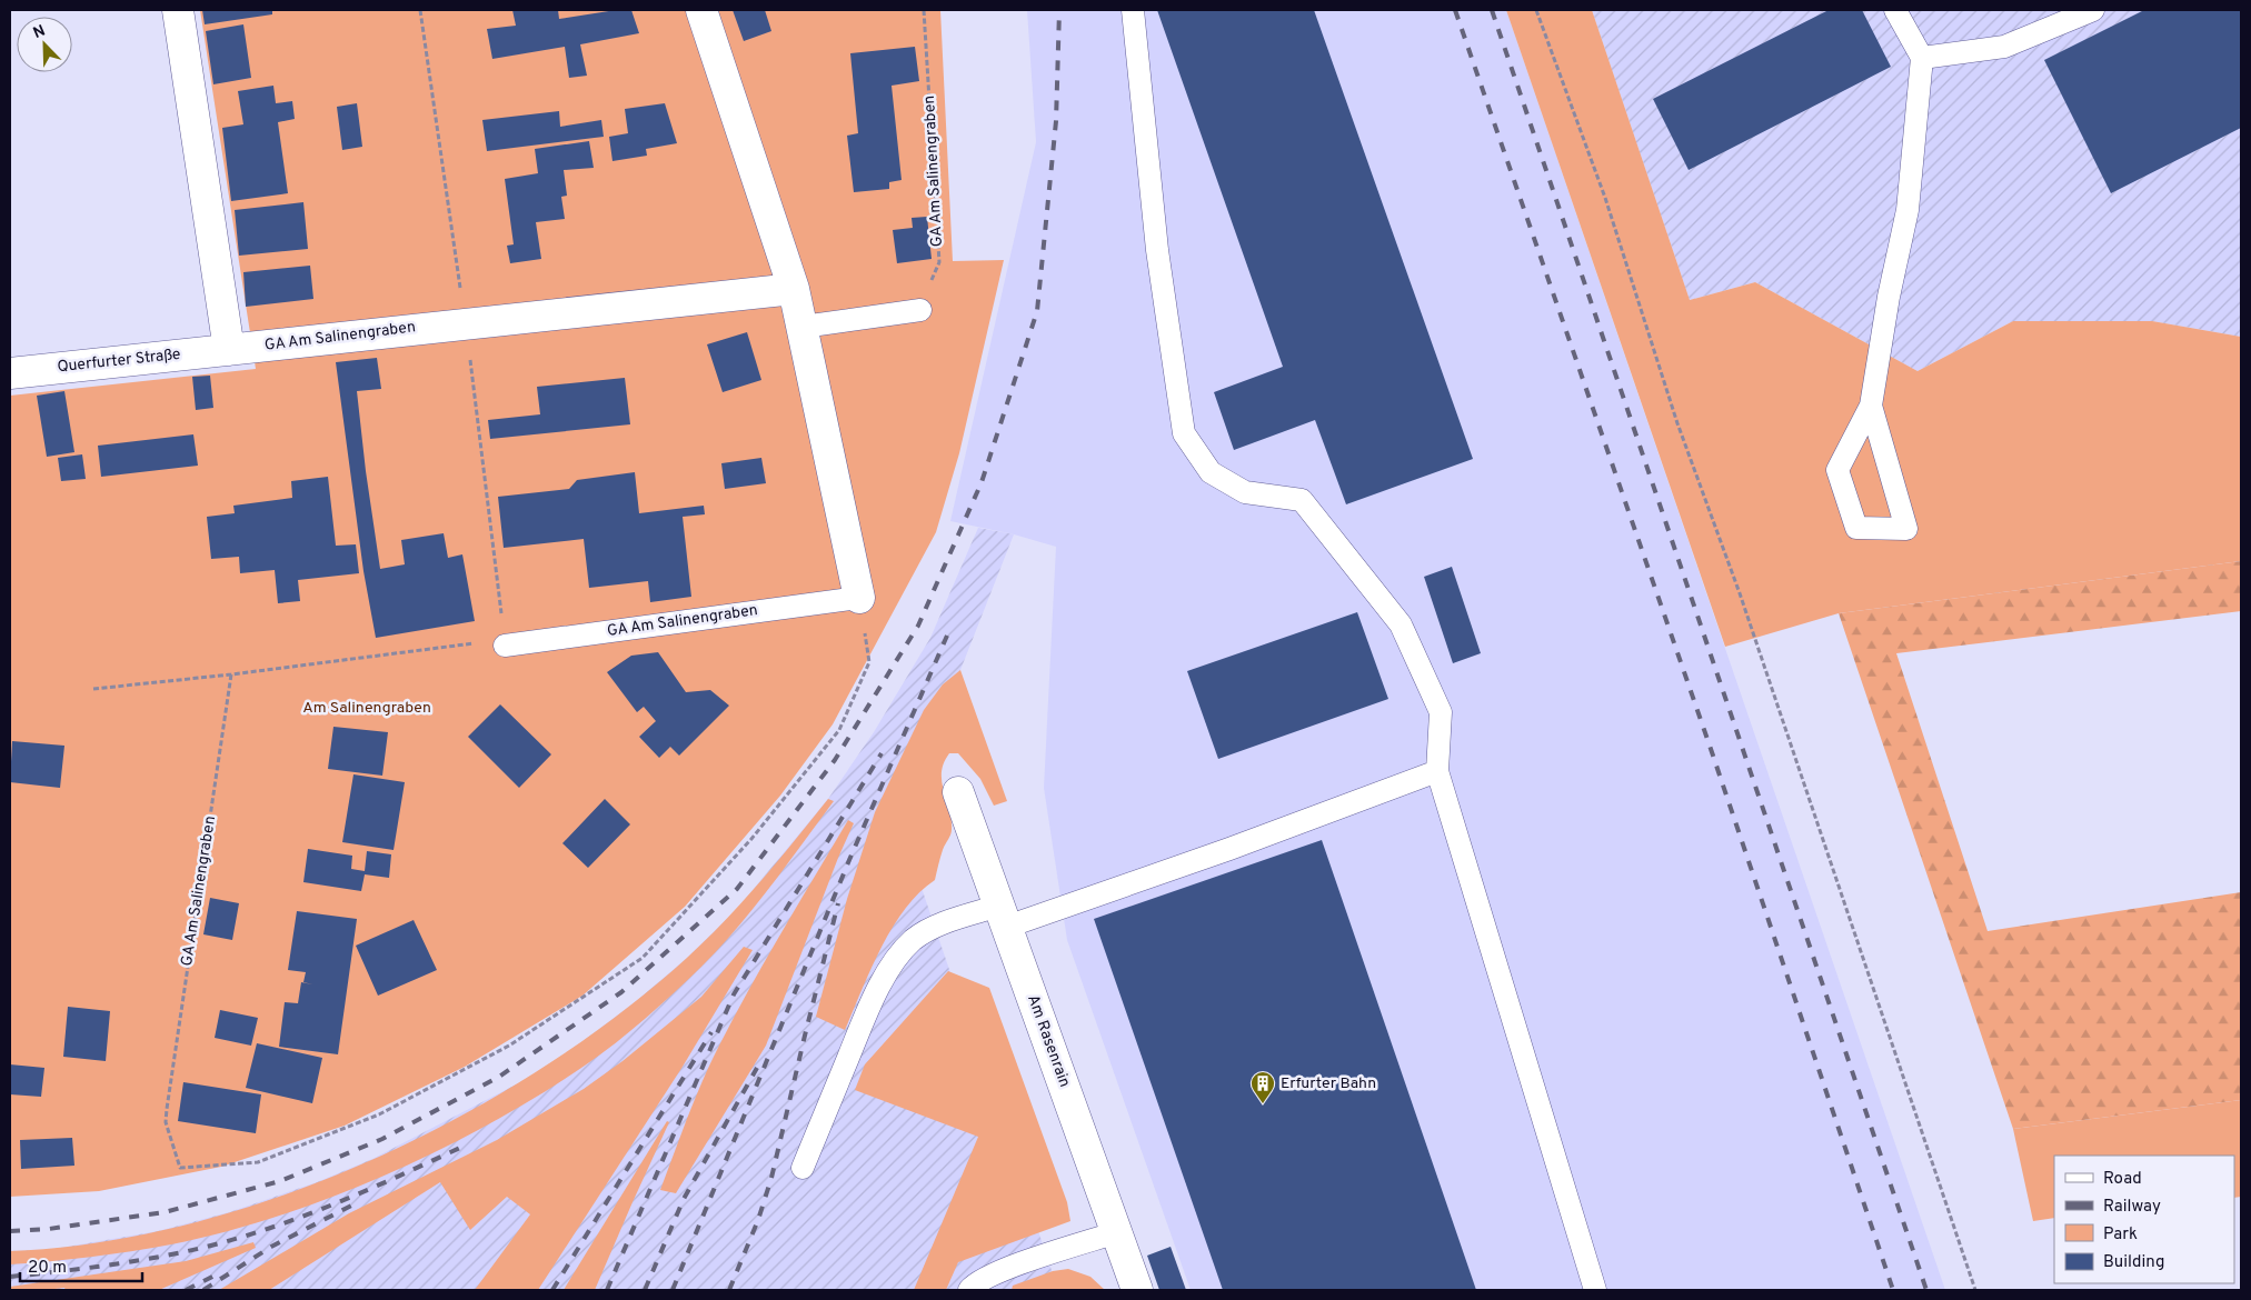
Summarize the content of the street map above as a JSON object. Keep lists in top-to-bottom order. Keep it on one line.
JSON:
{"streets":{"street":["GA Am Salinengraben","Querfurter Straße","Am Rasenrain"]},"crossings":[["GA Am Salinengraben","Querfurter Straße"]],"parks":["Am Salinengraben"],"places":{"building":["Erfurter Bahn"]},"legend":["Road","Railway","Park","Building"],"scale_bar":"20 m","north":"top left"}
